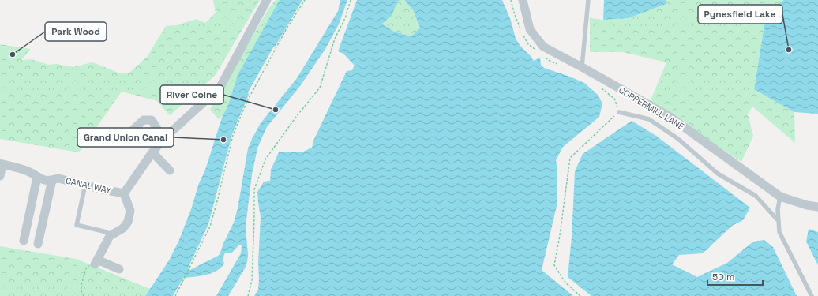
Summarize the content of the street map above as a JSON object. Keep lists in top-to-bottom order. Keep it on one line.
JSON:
{"streets":{"street":["COPPERMILL LANE","CANAL WAY"]},"places":["Pynesfield Lake","Park Wood","River Colne","Grand Union Canal"],"scale_bar":"50 m"}
